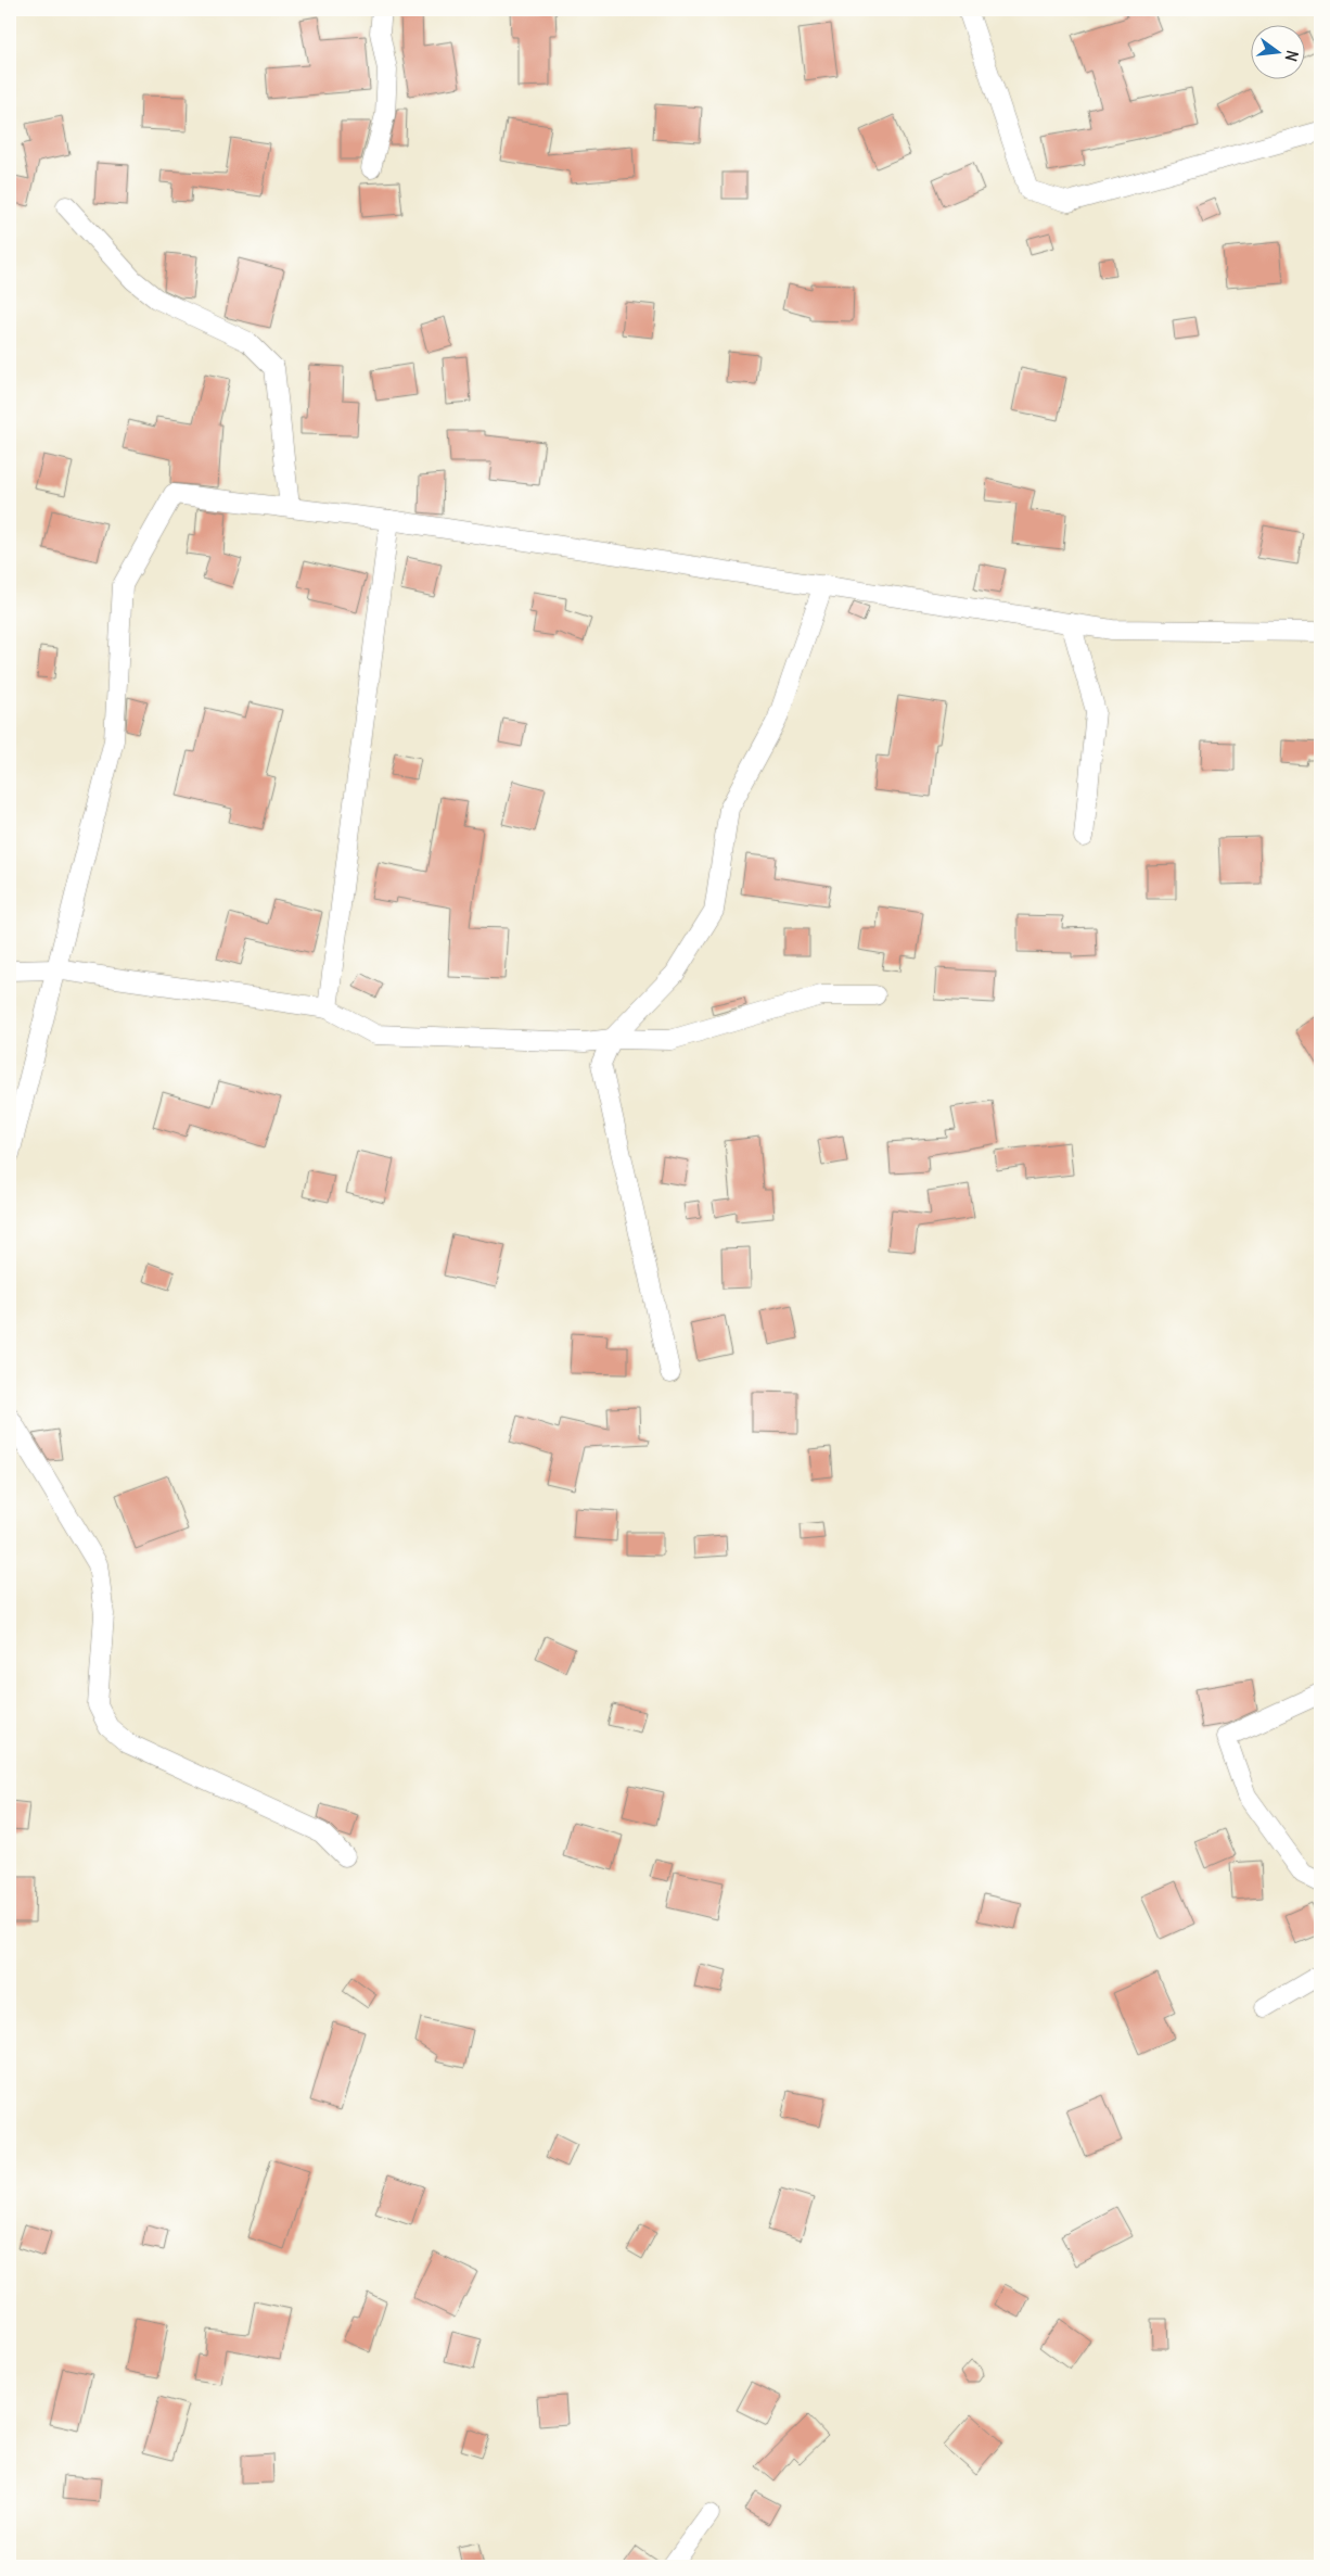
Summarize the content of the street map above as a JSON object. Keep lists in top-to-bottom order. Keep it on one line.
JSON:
{"north":"right"}
